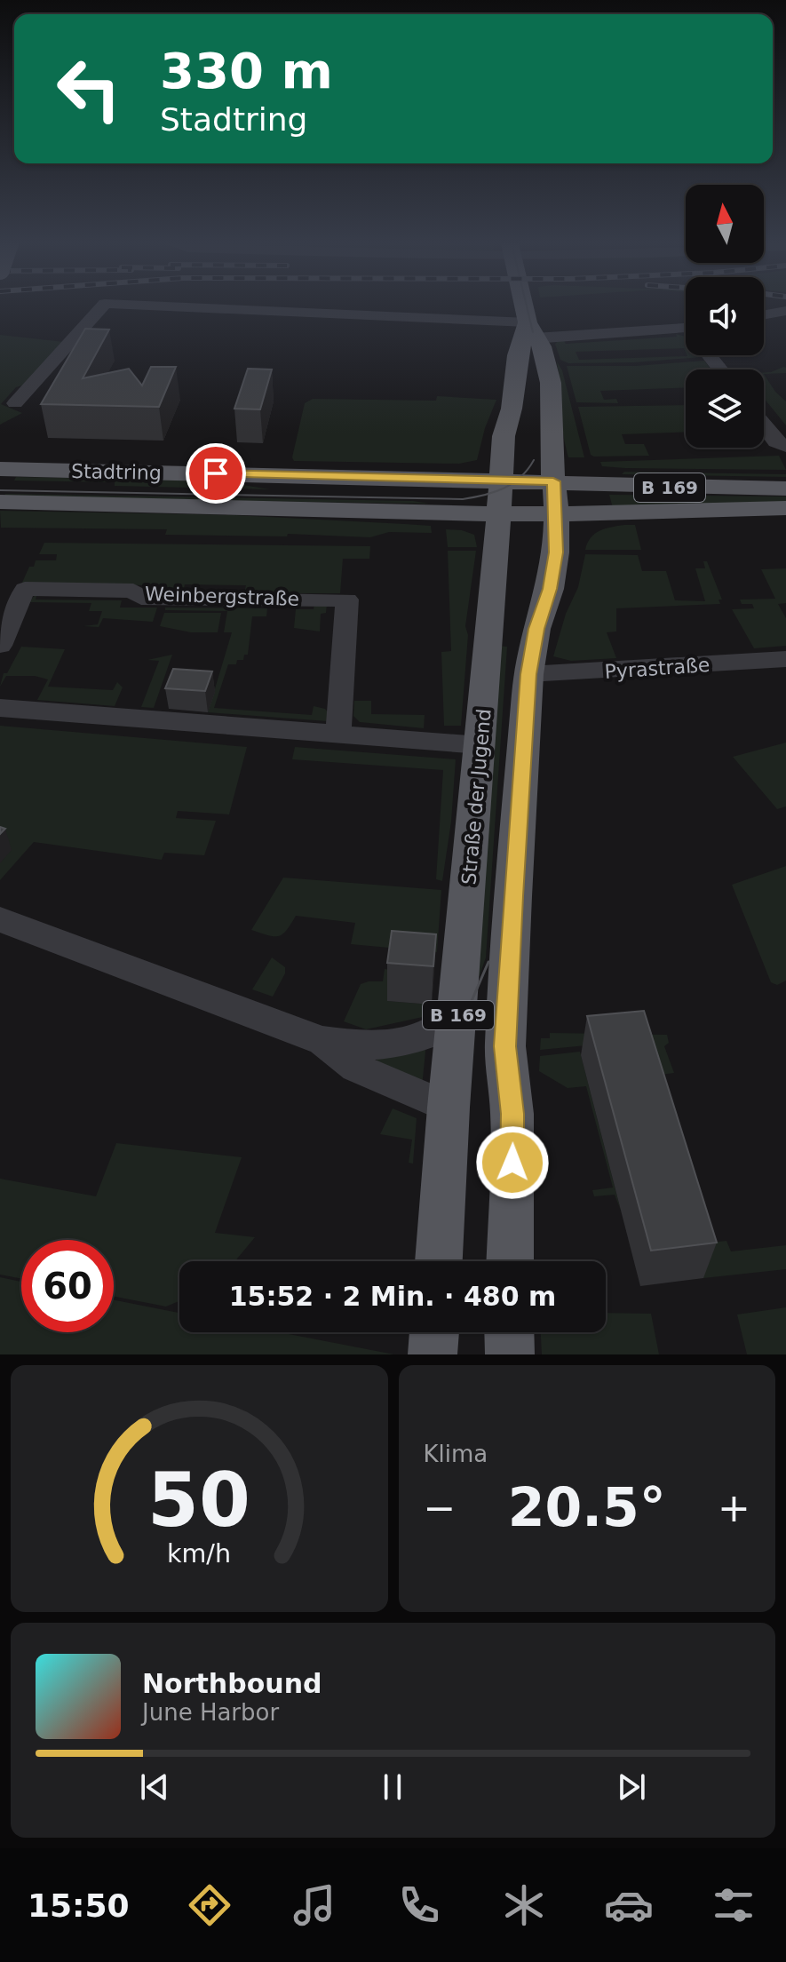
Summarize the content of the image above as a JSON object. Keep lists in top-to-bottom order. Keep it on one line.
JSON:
{"streets":{"main road":["Stadtring","B 169","Straße der Jugend"],"street":["Weinbergstraße","Pyrastraße"]},"crossings":[["Stadtring","Straße der Jugend"],["Pyrastraße","Straße der Jugend"]],"north":"top","page":{"turn":["330 m","Stadtring"],"limit":"60","trip":"15:52 · 2 Min. · 480 m","tile":"Klima","heat":["−","20.5°","+"],"song":["Northbound","June Harbor"],"tabs":"15:50","gauge":["50","km/h"]}}
